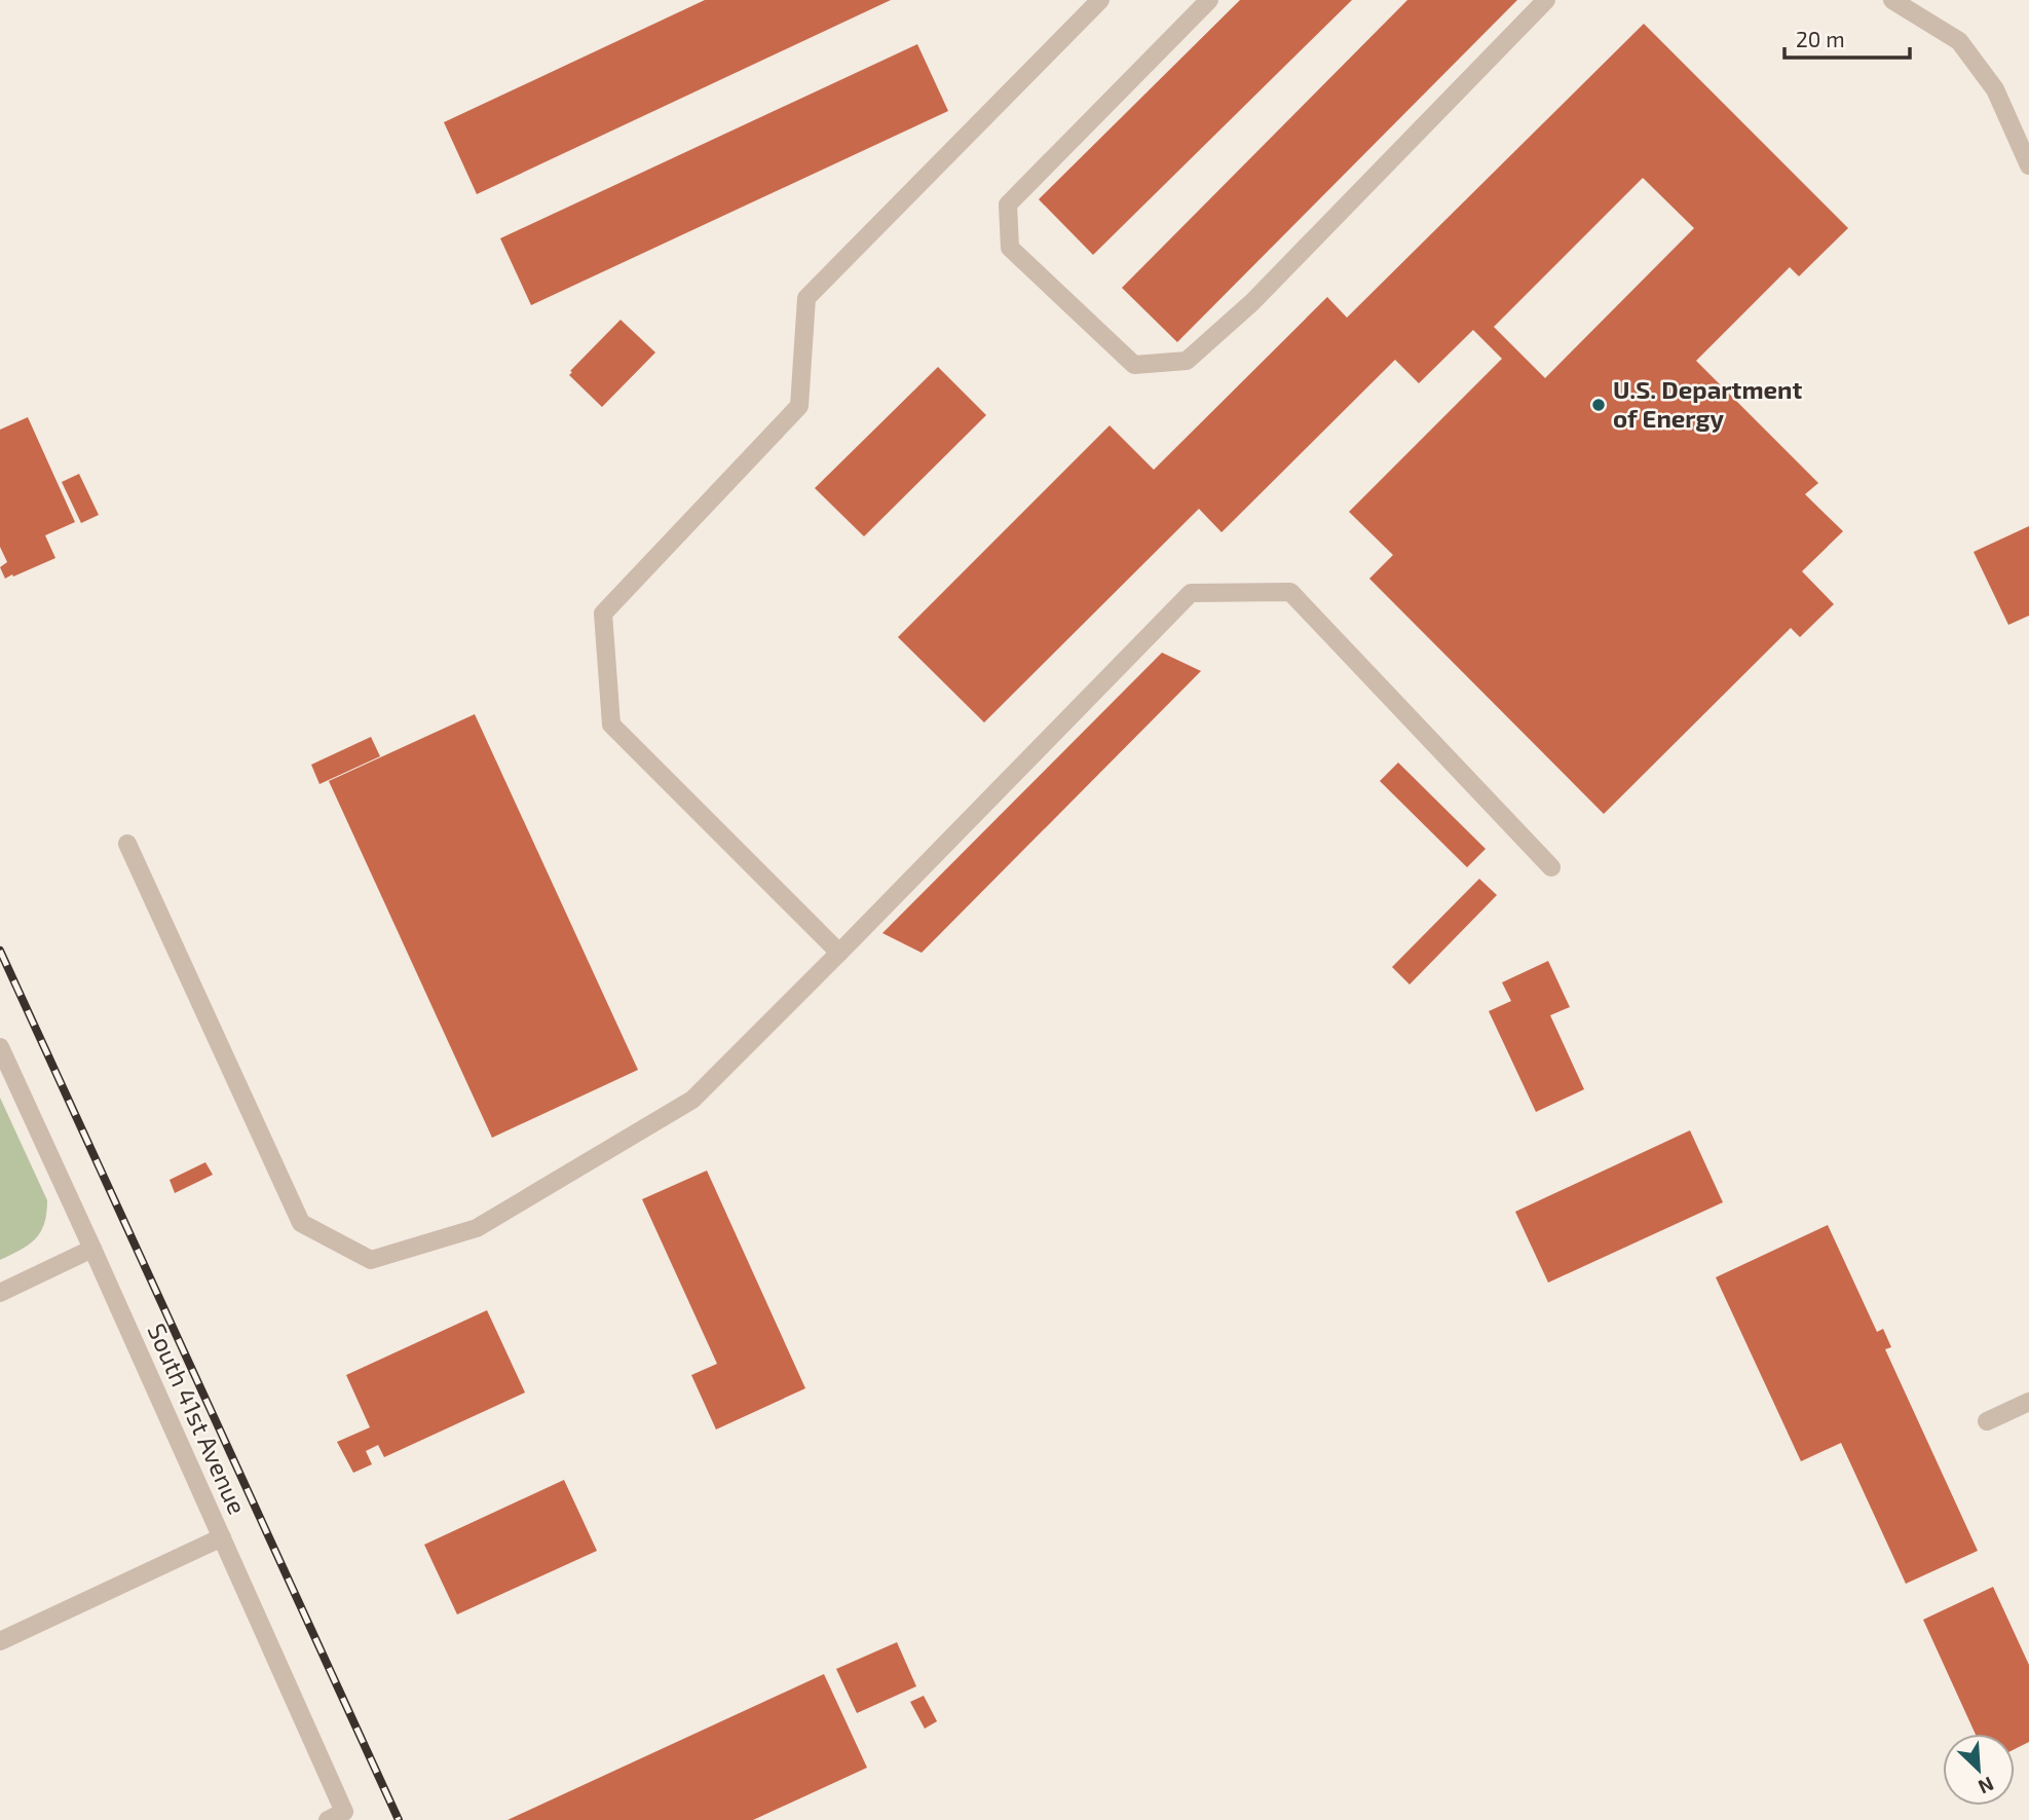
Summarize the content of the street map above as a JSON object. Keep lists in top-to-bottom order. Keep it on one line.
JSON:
{"streets":{"street":["South 41st Avenue"]},"places":["U.S. Department of Energy"],"scale_bar":"20 m","north":"bottom right"}
